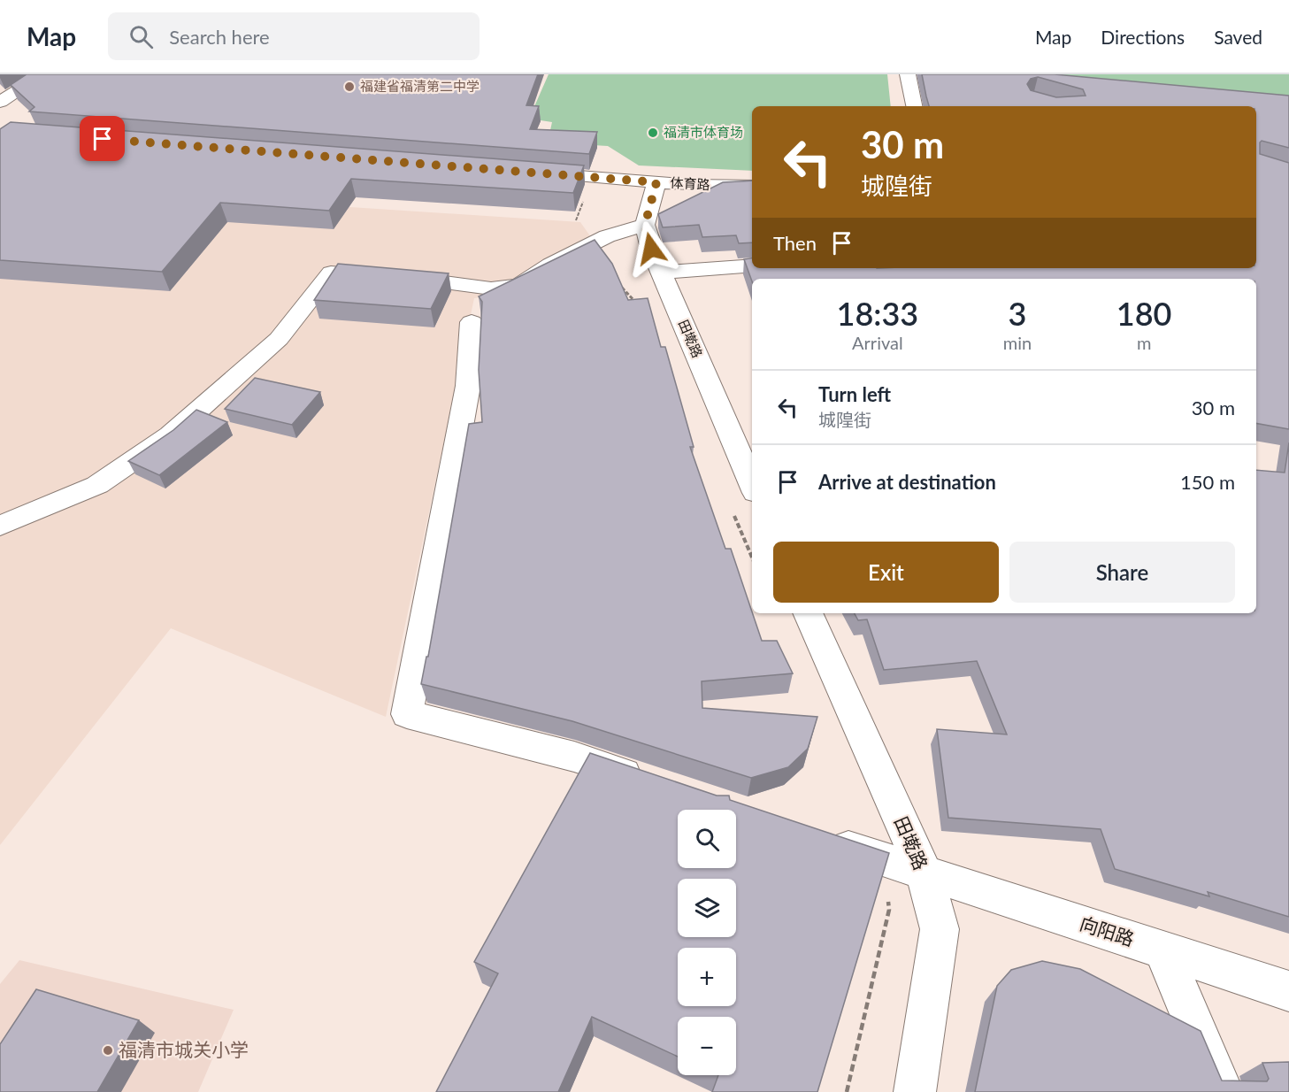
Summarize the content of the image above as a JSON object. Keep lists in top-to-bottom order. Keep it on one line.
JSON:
{"streets":{"street":["体育路","田墘路","向阳路"]},"crossings":[["田墘路","向阳路"]],"places":["福建省福清第二中学","福清市体育场","福清市城关小学"],"page":{"header":"Map","search":"Search here","nav":["Map","Directions","Saved"],"turn":["30 m","城隍街"],"then":"Then","eta":["18:33","Arrival","3","min","180","m"],"list":[{"name":"Turn left","note":"城隍街","value":"30 m"},{"name":"Arrive at destination","value":"150 m"}],"buttons":["Exit","Share"],"map_buttons":["+","−"]}}
